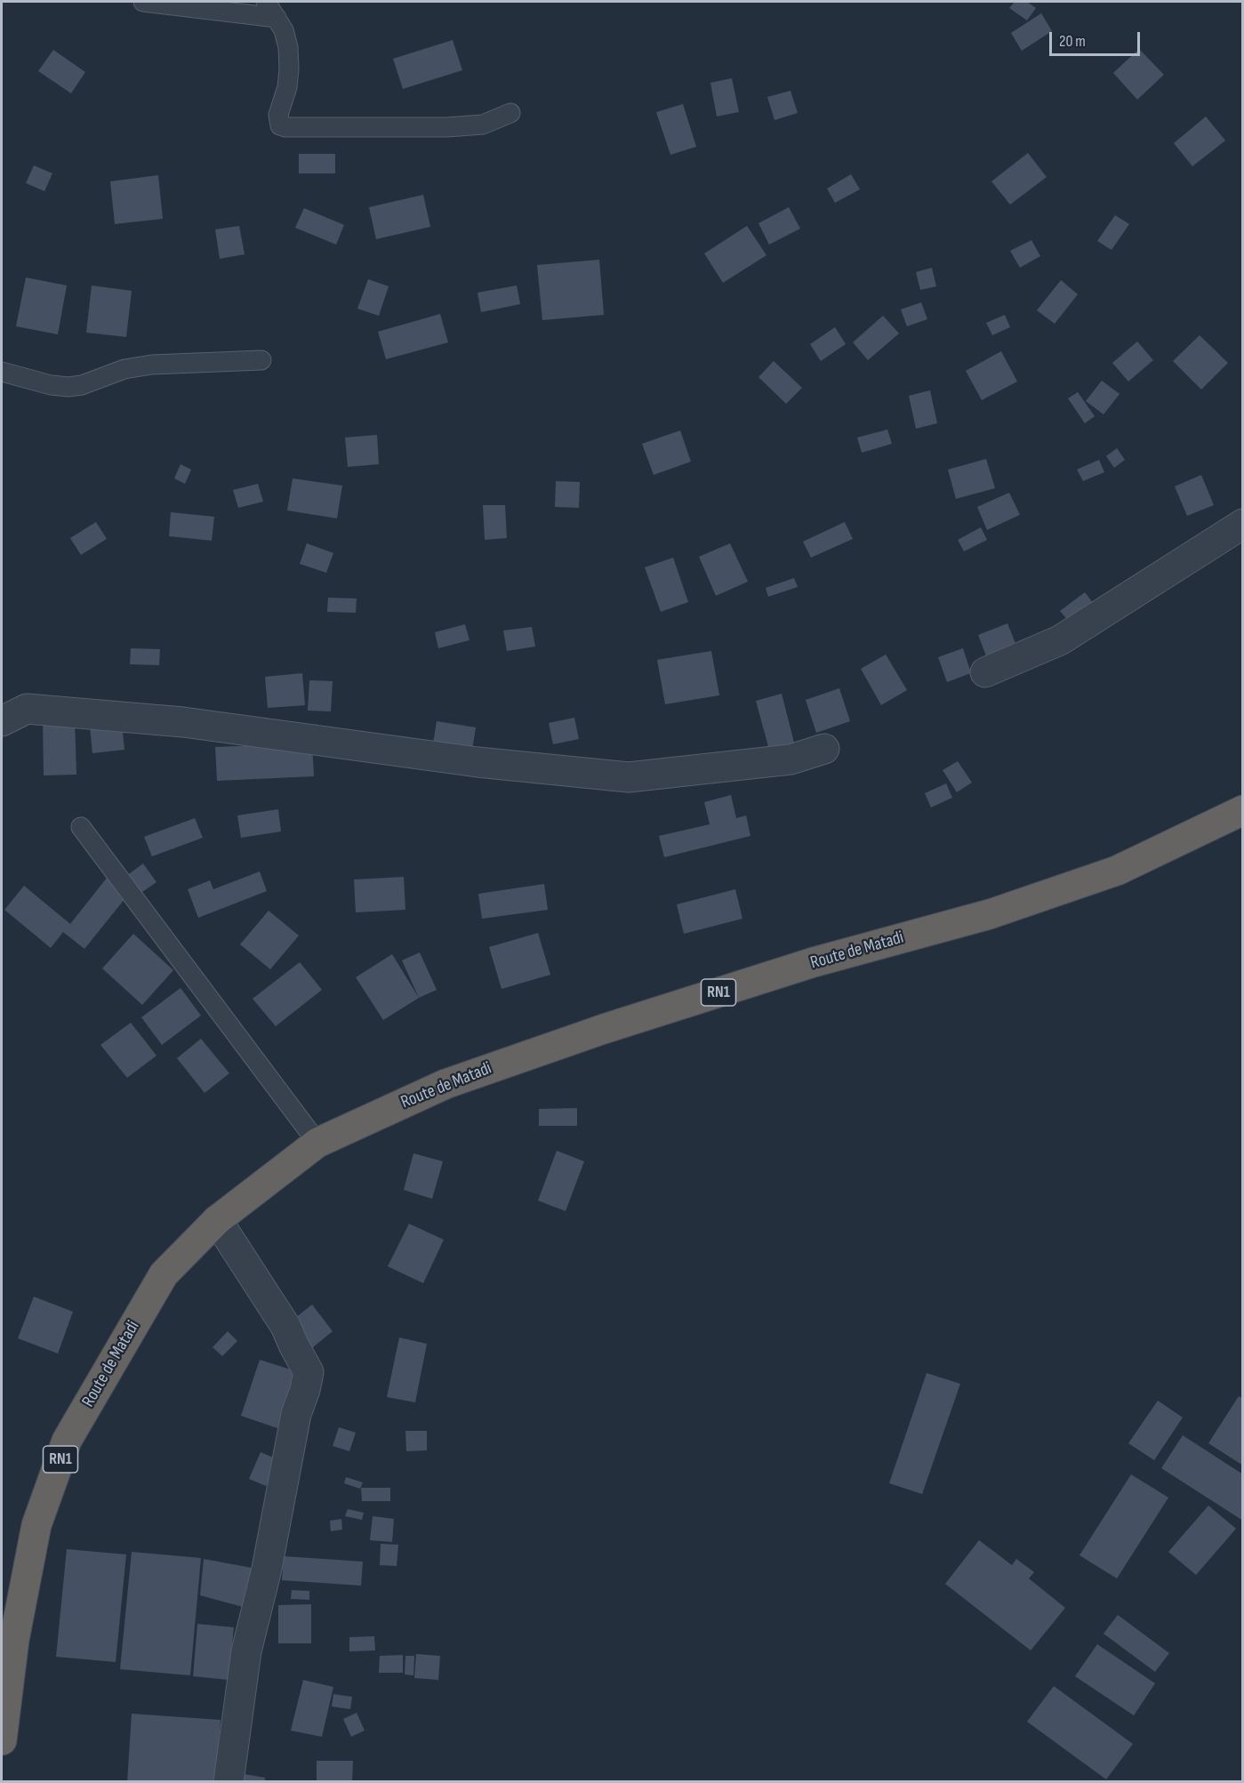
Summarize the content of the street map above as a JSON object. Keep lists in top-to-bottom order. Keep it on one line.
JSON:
{"streets":{"highway":["Route de Matadi","RN1"]},"scale_bar":"20 m"}
